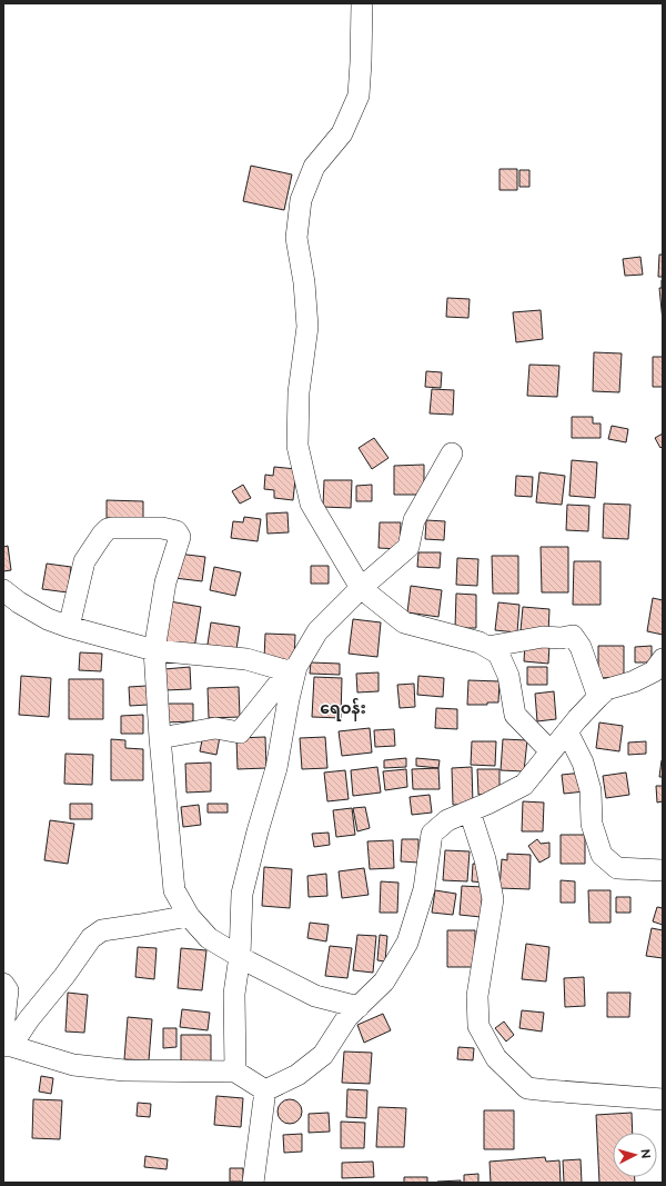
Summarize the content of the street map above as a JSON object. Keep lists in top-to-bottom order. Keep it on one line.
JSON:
{"districts":["ရေဝန်း"],"north":"right"}
